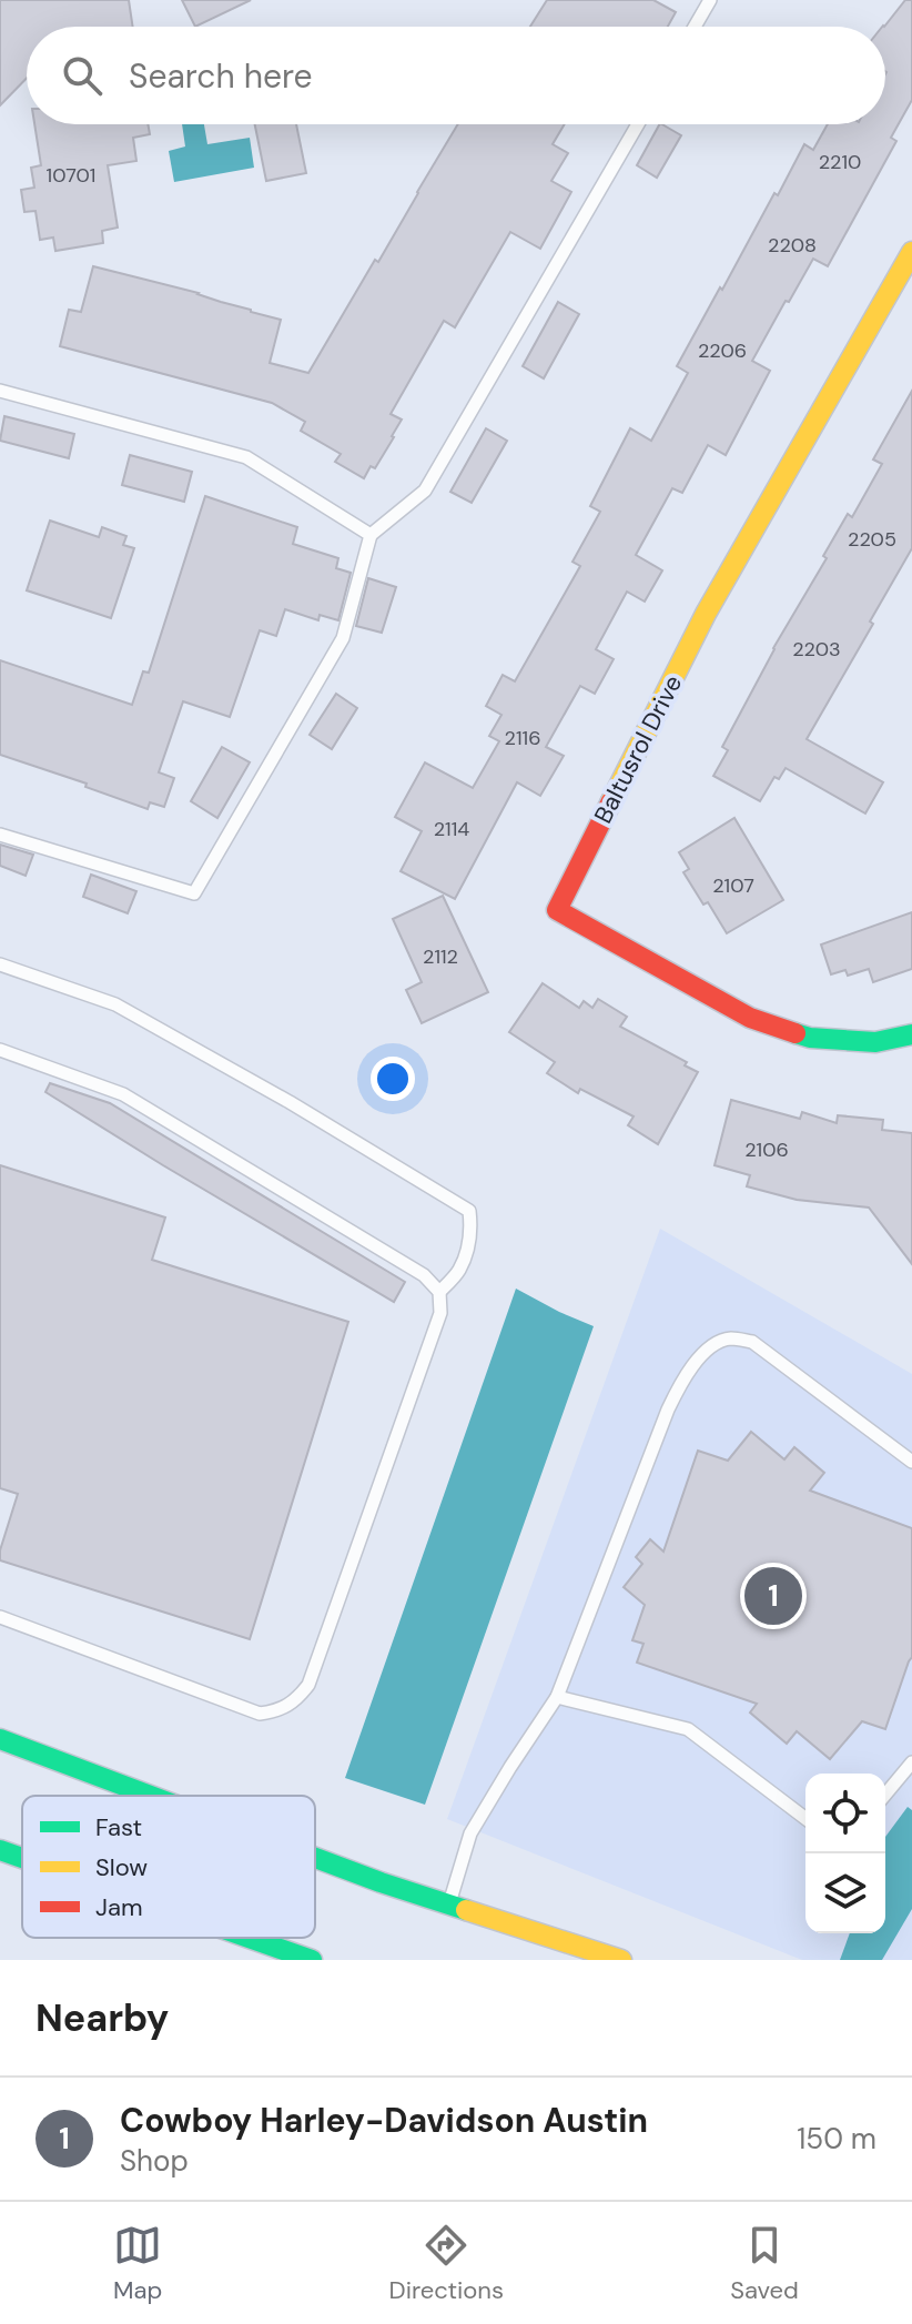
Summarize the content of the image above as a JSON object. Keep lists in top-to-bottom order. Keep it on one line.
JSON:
{"streets":{"main road":["Baltusrol Drive"]},"house_numbers":["2210","10701","2208","2206","2205","2203","2116","2114","2107","2112","2106"],"legend":["Fast","Slow","Jam"],"page":{"search":"Search here","pins":"1","heading":"Nearby","list":[{"mark":"1","name":"Cowboy Harley-Davidson Austin","note":"Shop","value":"150 m"}],"nav":["Map","Directions","Saved"]}}
